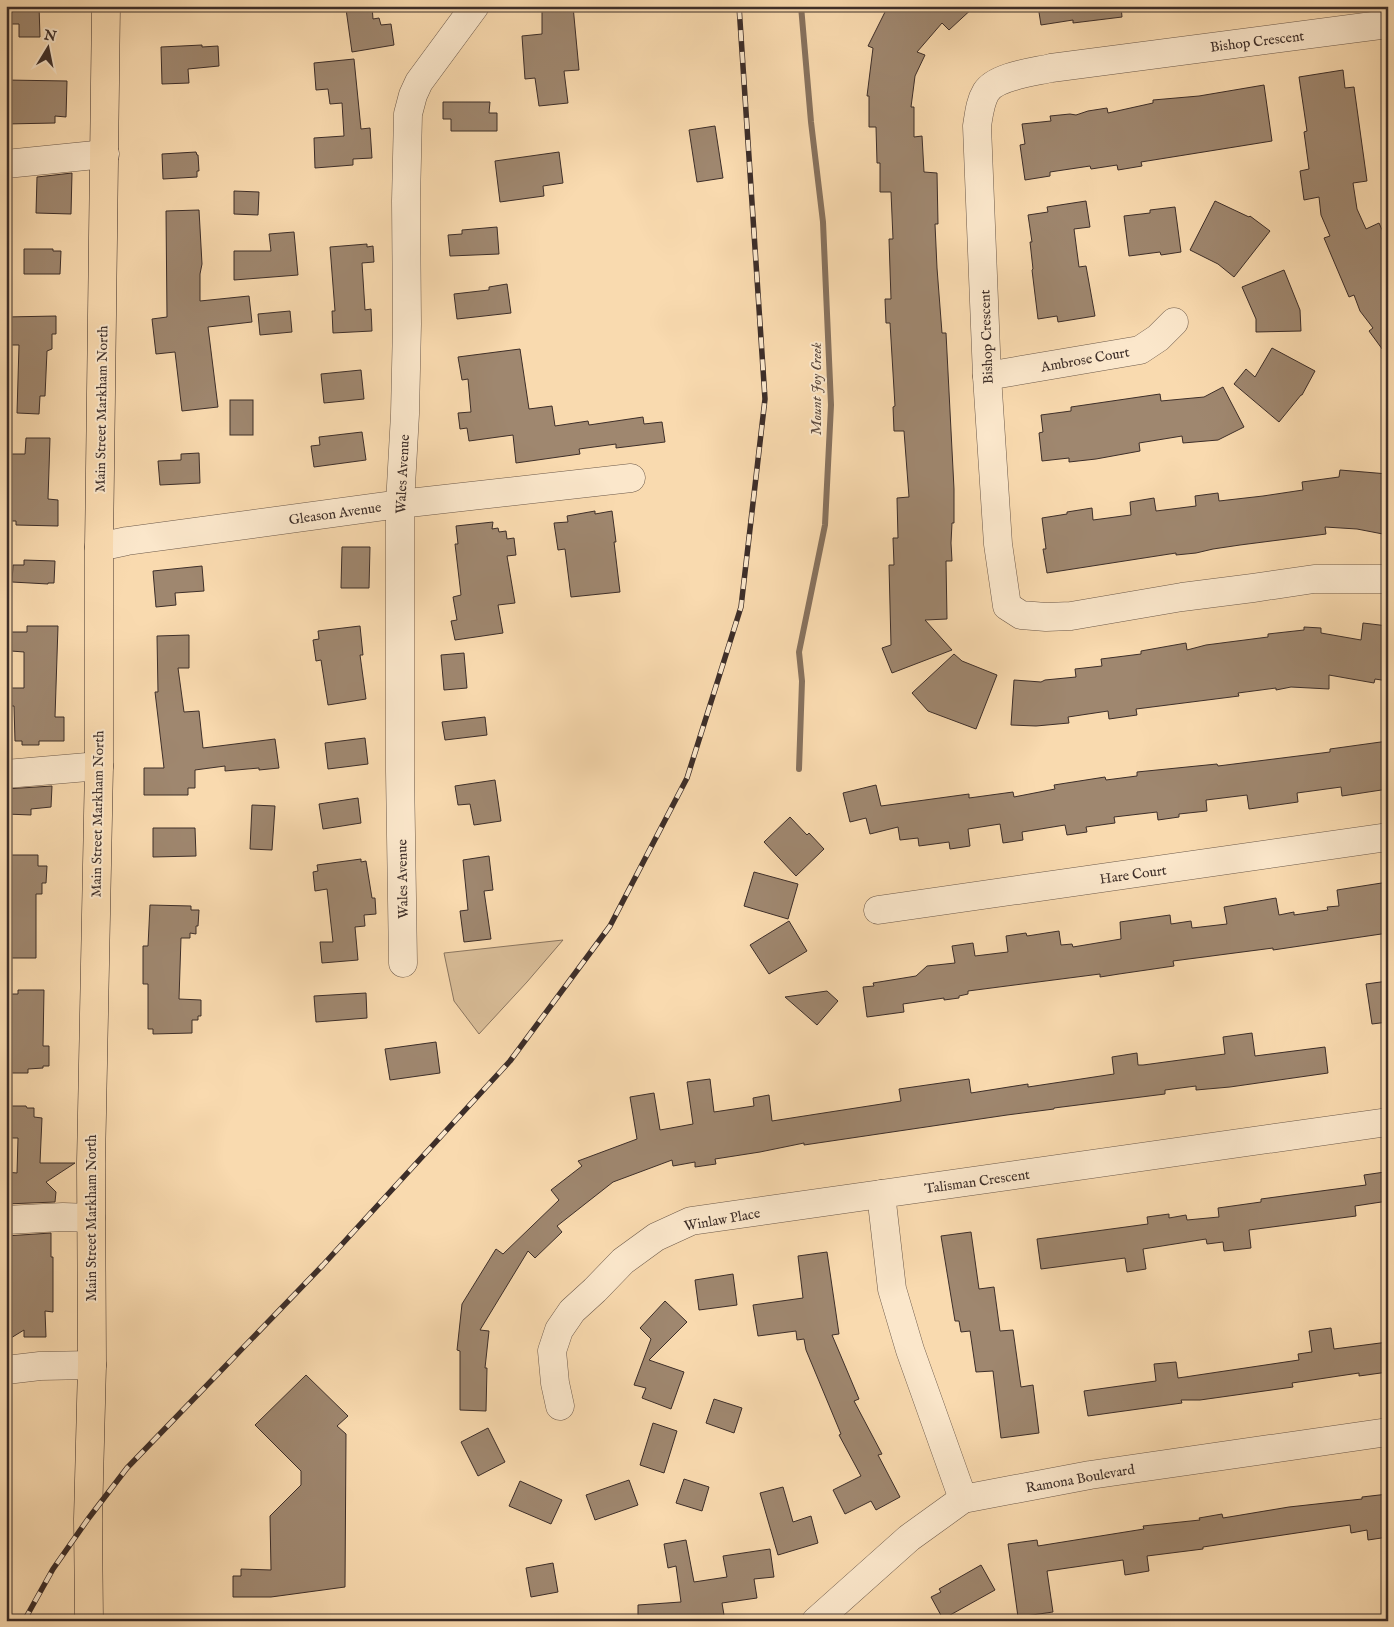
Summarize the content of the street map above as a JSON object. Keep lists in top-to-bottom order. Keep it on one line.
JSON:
{"streets":{"main road":["Main Street Markham North"],"street":["Bishop Crescent","Ambrose Court","Wales Avenue","Gleason Avenue","Hare Court","Talisman Crescent","Winlaw Place","Ramona Boulevard"]},"crossings":[["Bishop Crescent","Ambrose Court"],["Main Street Markham North","Gleason Avenue"],["Wales Avenue","Gleason Avenue"],["Talisman Crescent","Winlaw Place"]],"water":["Mount Joy Creek"],"north":"top"}
